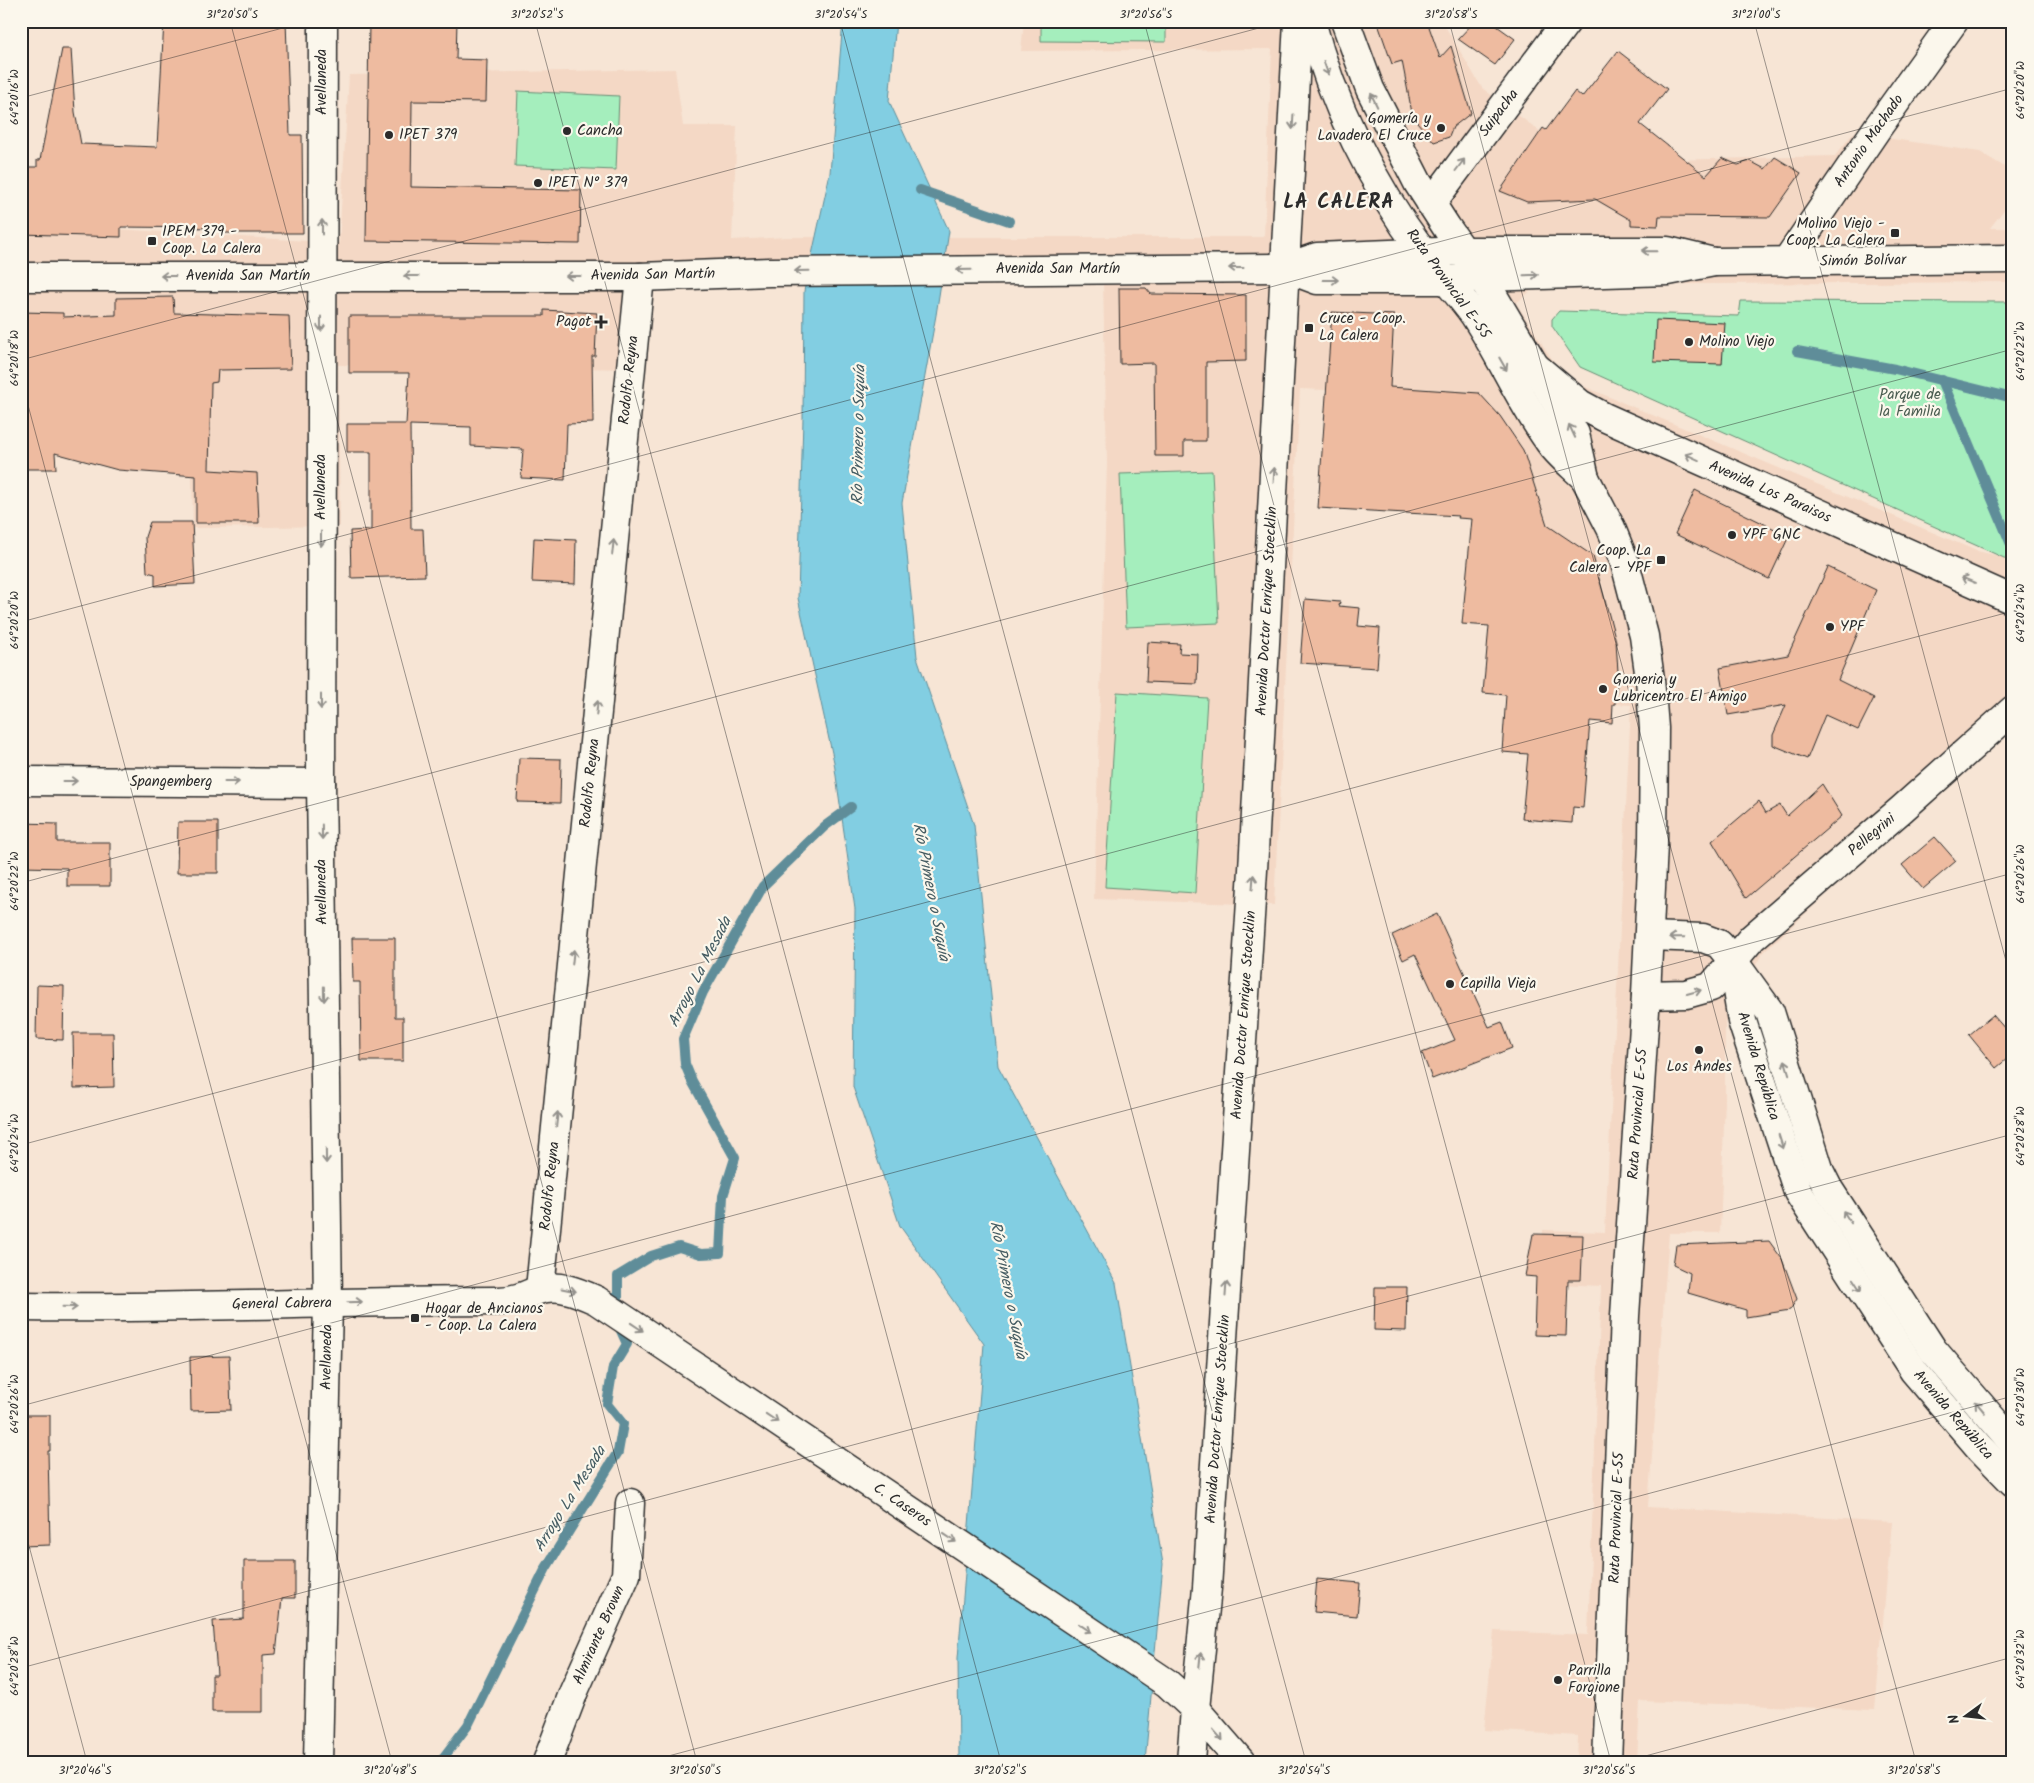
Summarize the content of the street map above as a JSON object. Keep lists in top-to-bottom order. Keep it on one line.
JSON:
{"streets":{"street":["Avellaneda","Suipacha","Antonio Machado","Simón Bolívar","Avenida San Martín","Ruta Provincial E-55","Rodolfo Reyna","Avenida Los Paraisos","Avenida Doctor Enrique Stoecklin","Spangemberg","Pellegrini","Avenida República","General Cabrera","C. Caseros","Almirante Brown"]},"crossings":[["Avellaneda","Avenida San Martín"],["Avellaneda","Spangemberg"],["Avellaneda","General Cabrera"],["Suipacha","Ruta Provincial E-55"],["Antonio Machado","Simón Bolívar"],["Simón Bolívar","Avenida San Martín"],["Simón Bolívar","Ruta Provincial E-55"],["Avenida San Martín","Ruta Provincial E-55"],["Avenida San Martín","Rodolfo Reyna"],["Avenida San Martín","Avenida Doctor Enrique Stoecklin"],["Ruta Provincial E-55","Avenida Los Paraisos"],["Ruta Provincial E-55","Pellegrini"],["Rodolfo Reyna","General Cabrera"],["Rodolfo Reyna","C. Caseros"],["Avenida Doctor Enrique Stoecklin","C. Caseros"],["Pellegrini","Avenida República"],["General Cabrera","C. Caseros"]],"one_way":["Suipacha","Rodolfo Reyna","Avenida Los Paraisos","Spangemberg","General Cabrera","C. Caseros"],"districts":["LA CALERA"],"water":["Río Primero o Suquía","Arroyo La Mesada"],"parks":["Parque de la Familia"],"places":{"other":["Gomería y Lavadero El Cruce","Cancha","IPET 379","IPET N° 379","Molino Viejo","YPF GNC","YPF","Gomeria y Lubricentro El Amigo","Capilla Vieja","Los Andes","Parrilla Forgione"],"transit":["Molino Viejo - Coop. La Calera","IPEM 379 - Coop. La Calera","Cruce - Coop. La Calera","Coop. La Calera - YPF","Hogar de Ancianos - Coop. La Calera"],"health":["Pagot"]},"north":"left","coordinates":["31°20'50\"S","31°20'52\"S","31°20'54\"S","31°20'56\"S","31°20'58\"S","31°21'00\"S","64°20'20\"W","64°20'16\"W","64°20'22\"W","64°20'18\"W","64°20'24\"W","64°20'26\"W","64°20'28\"W","64°20'30\"W","64°20'32\"W","31°20'46\"S","31°20'48\"S"]}
